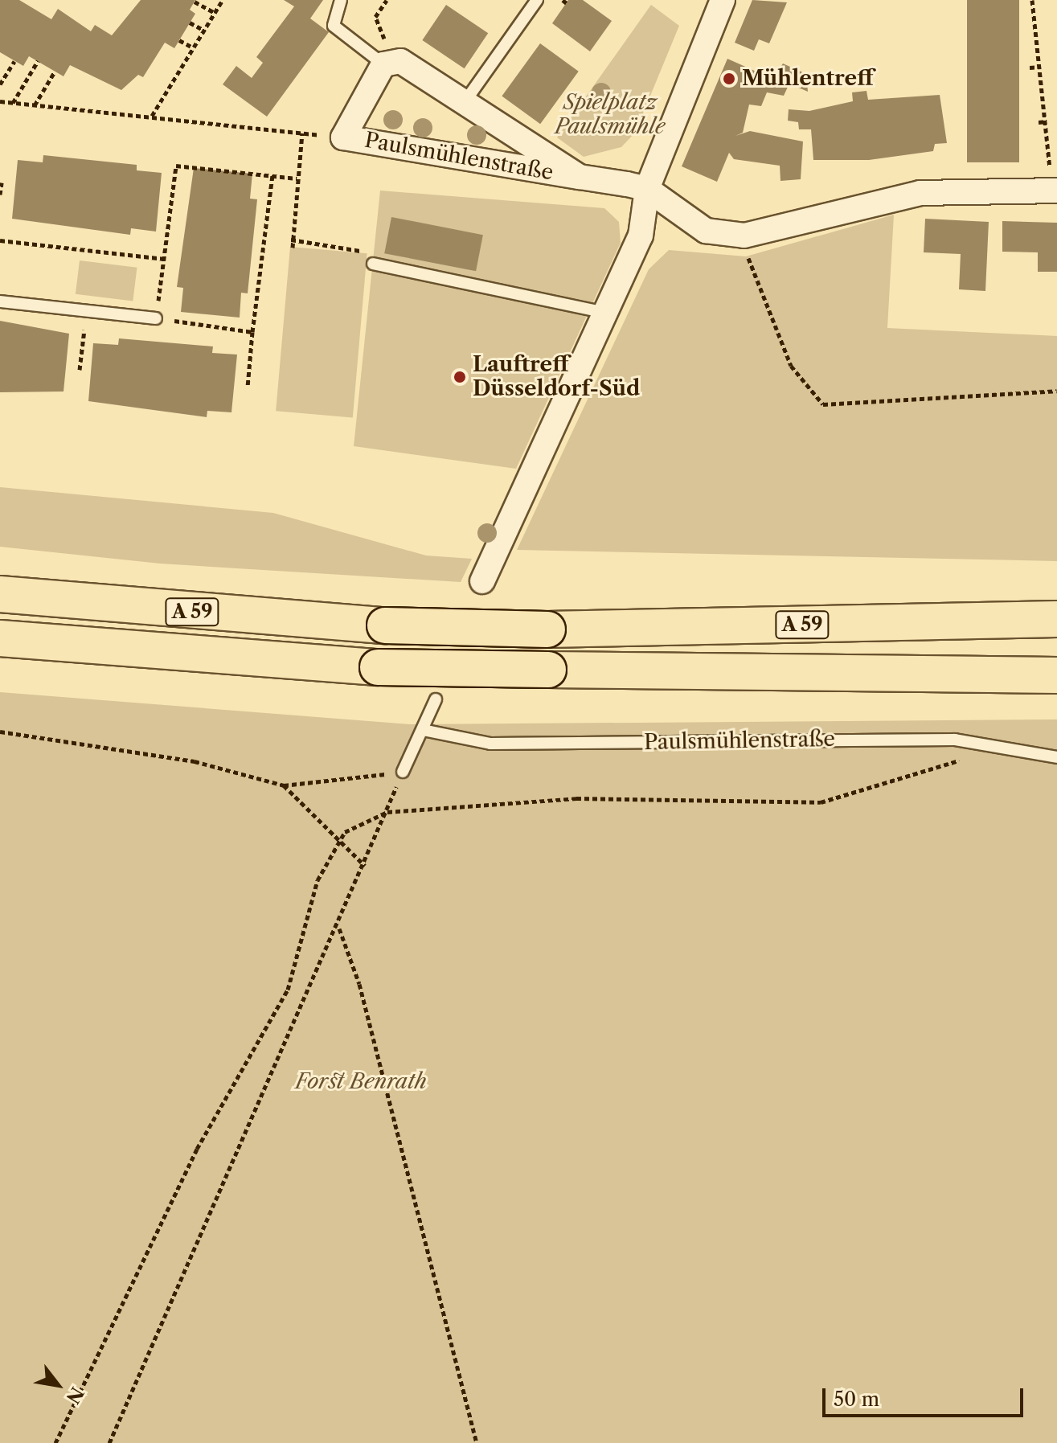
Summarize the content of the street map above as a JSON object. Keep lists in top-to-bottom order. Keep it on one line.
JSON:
{"streets":{"highway":["A 59"],"street":["Paulsmühlenstraße"]},"parks":["Spielplatz Paulsmühle","Forst Benrath"],"places":["Mühlentreff","Lauftreff Düsseldorf-Süd"],"scale_bar":"50 m","north":"bottom right"}
